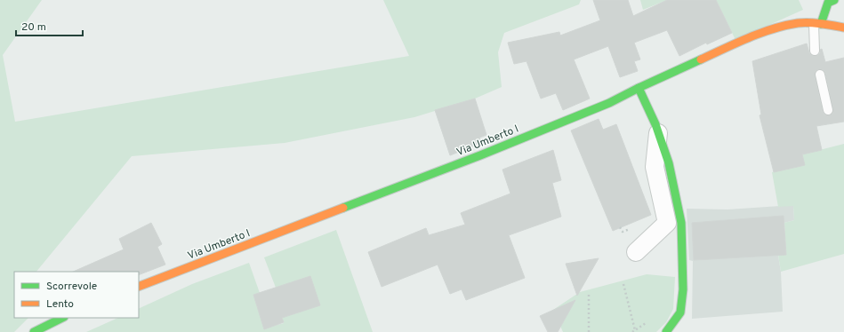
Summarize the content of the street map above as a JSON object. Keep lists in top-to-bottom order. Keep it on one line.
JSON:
{"streets":{"main road":["Via Umberto I"]},"legend":["Scorrevole","Lento"],"scale_bar":"20 m"}
